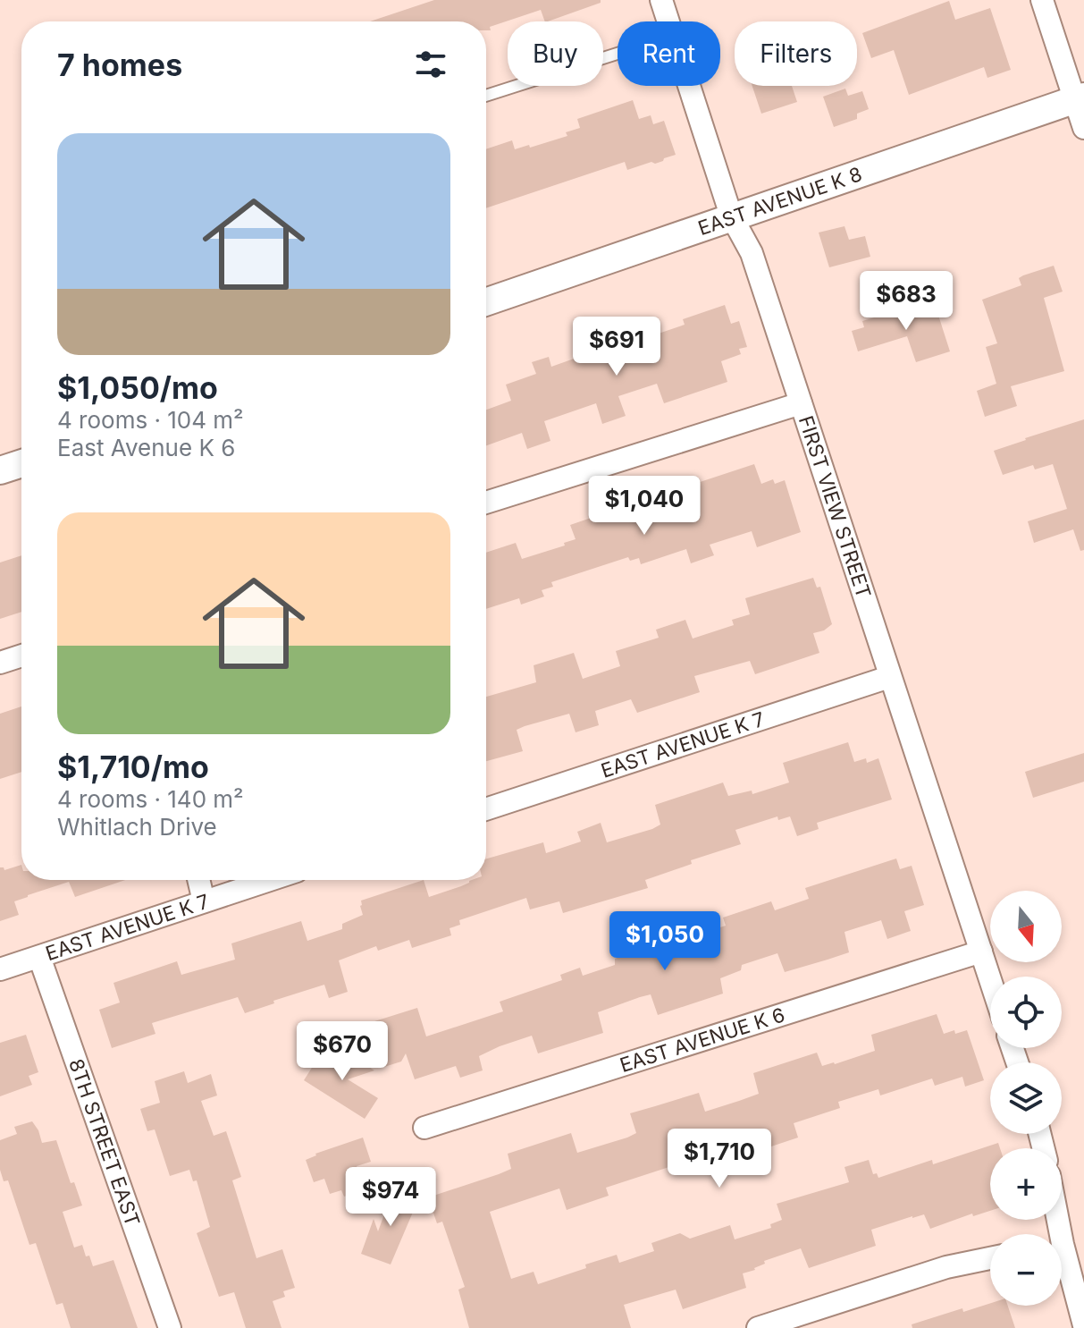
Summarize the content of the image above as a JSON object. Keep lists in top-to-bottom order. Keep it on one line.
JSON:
{"streets":{"street":["EAST AVENUE K 8","FIRST VIEW STREET","EAST AVENUE K 7","EAST AVENUE K 6","8TH STREET EAST"]},"crossings":[["EAST AVENUE K 8","FIRST VIEW STREET"],["FIRST VIEW STREET","EAST AVENUE K 7"],["FIRST VIEW STREET","EAST AVENUE K 6"],["EAST AVENUE K 7","8TH STREET EAST"]],"north":"bottom","page":{"chip":["Buy","Rent","Filters"],"heading":"7 homes","list":[{"name":"$1,050/mo","note":"4 rooms · 104 m² · East Avenue K 6"},{"name":"$1,710/mo","note":"4 rooms · 140 m² · Whitlach Drive"}],"price":["$683","$691","$1,040","$1,050","$670","$1,710","$974"],"map_buttons":["+","−"]}}
